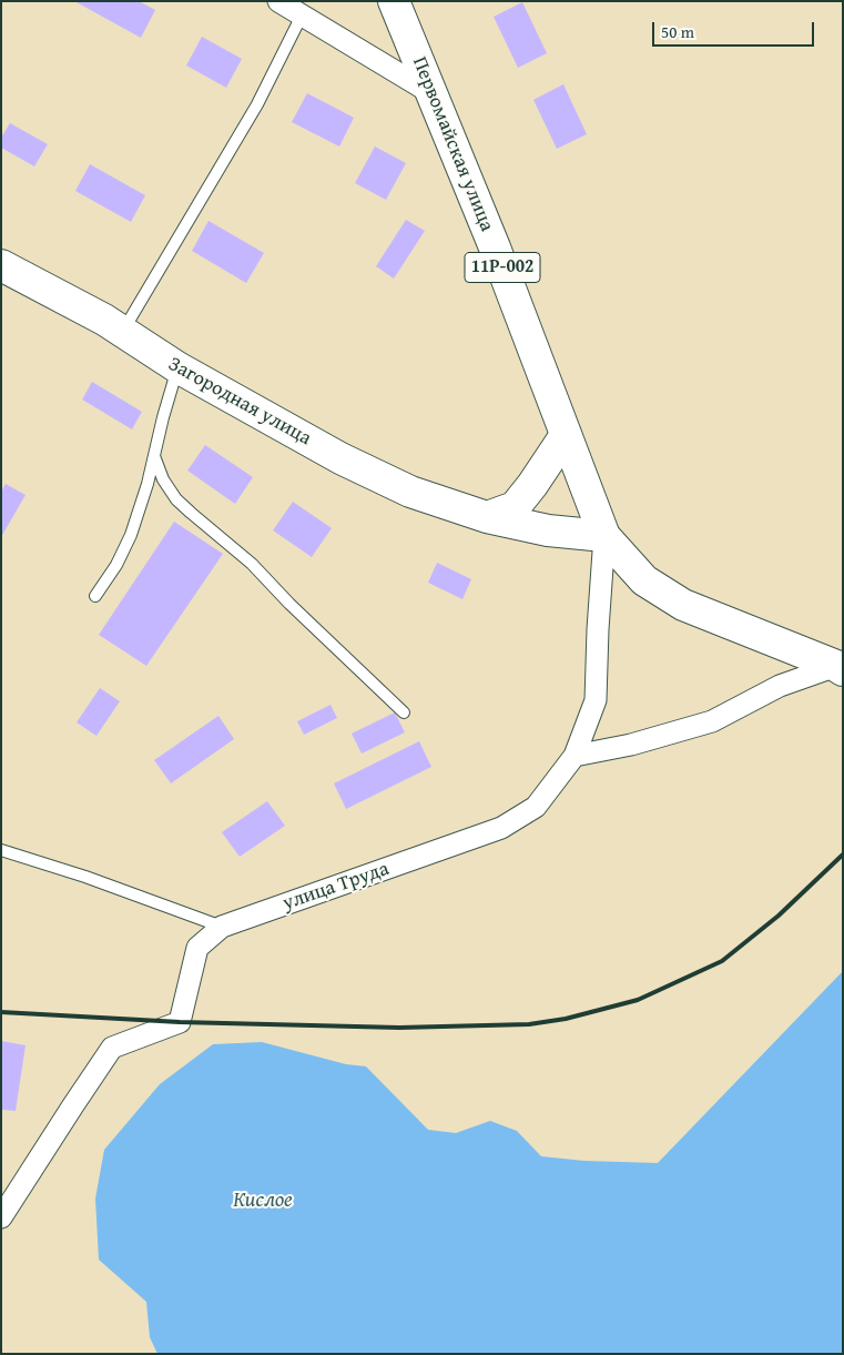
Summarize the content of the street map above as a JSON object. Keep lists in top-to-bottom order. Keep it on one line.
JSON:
{"streets":{"main road":["Первомайская улица","11Р-002","Загородная улица"],"street":["улица Труда"]},"crossings":[["Первомайская улица","11Р-002"],["Первомайская улица","Загородная улица"],["Первомайская улица","улица Труда"],["11Р-002","Загородная улица"],["11Р-002","улица Труда"],["Загородная улица","улица Труда"]],"water":["Кислое"],"scale_bar":"50 m"}
